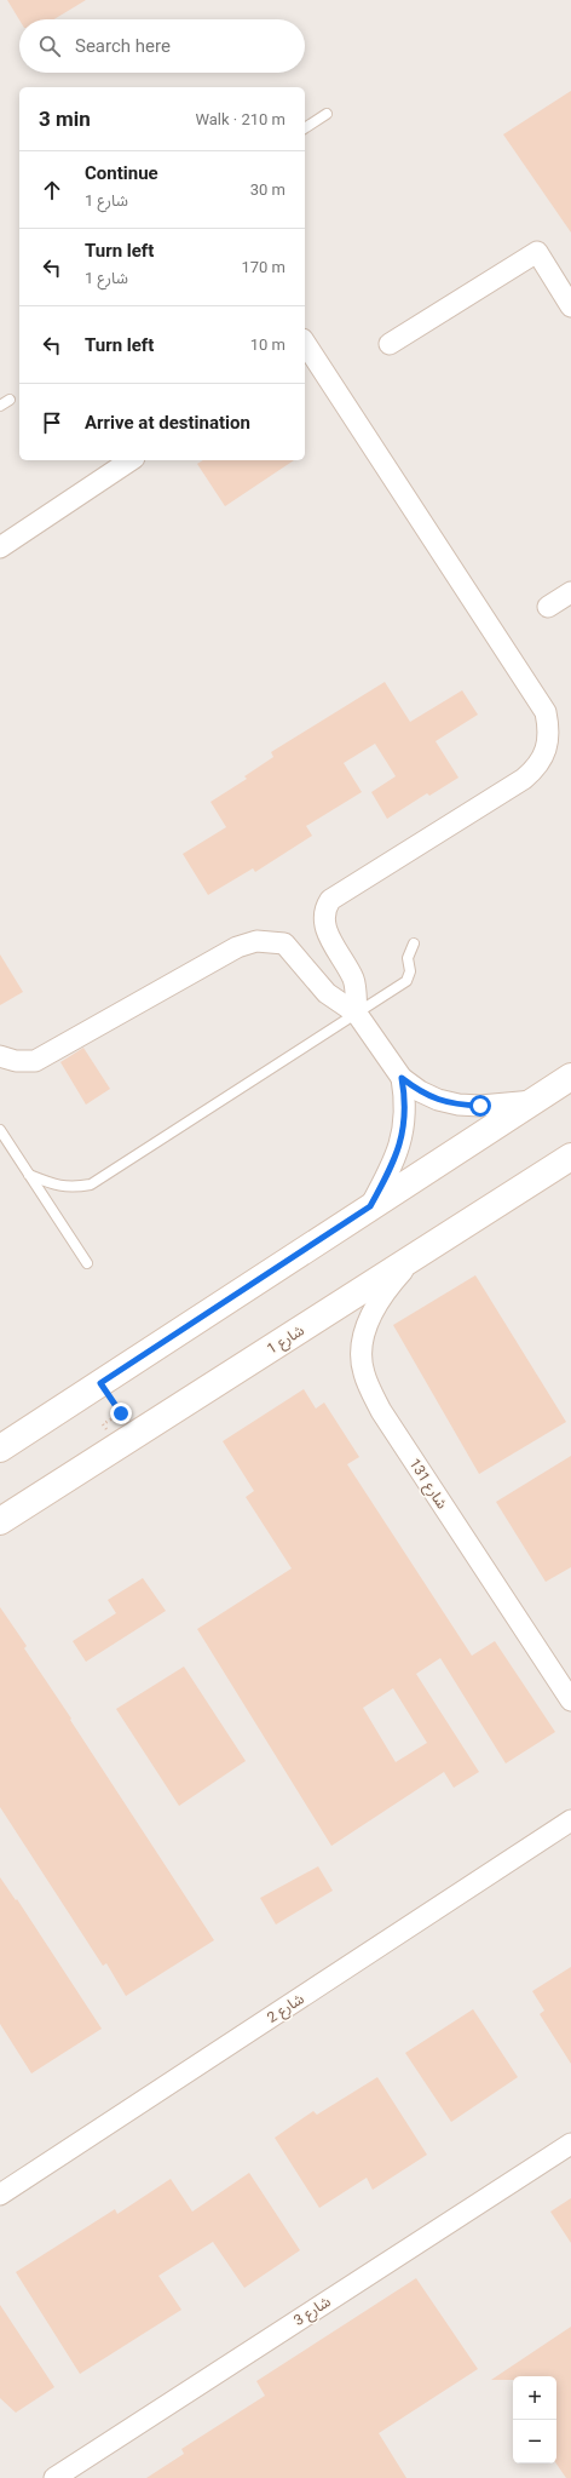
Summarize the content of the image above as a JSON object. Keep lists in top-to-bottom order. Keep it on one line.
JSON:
{"streets":{"street":["شارع 1","شارع 131","شارع 2","شارع 3"]},"crossings":[["شارع 1","شارع 131"]],"page":{"search":"Search here","heading":["3 min","Walk · 210 m"],"list":[["Continue","شارع 1","30 m"],["Turn left","شارع 1","170 m"],["Turn left","10 m"],"Arrive at destination"],"map_buttons":["+","−"]}}
